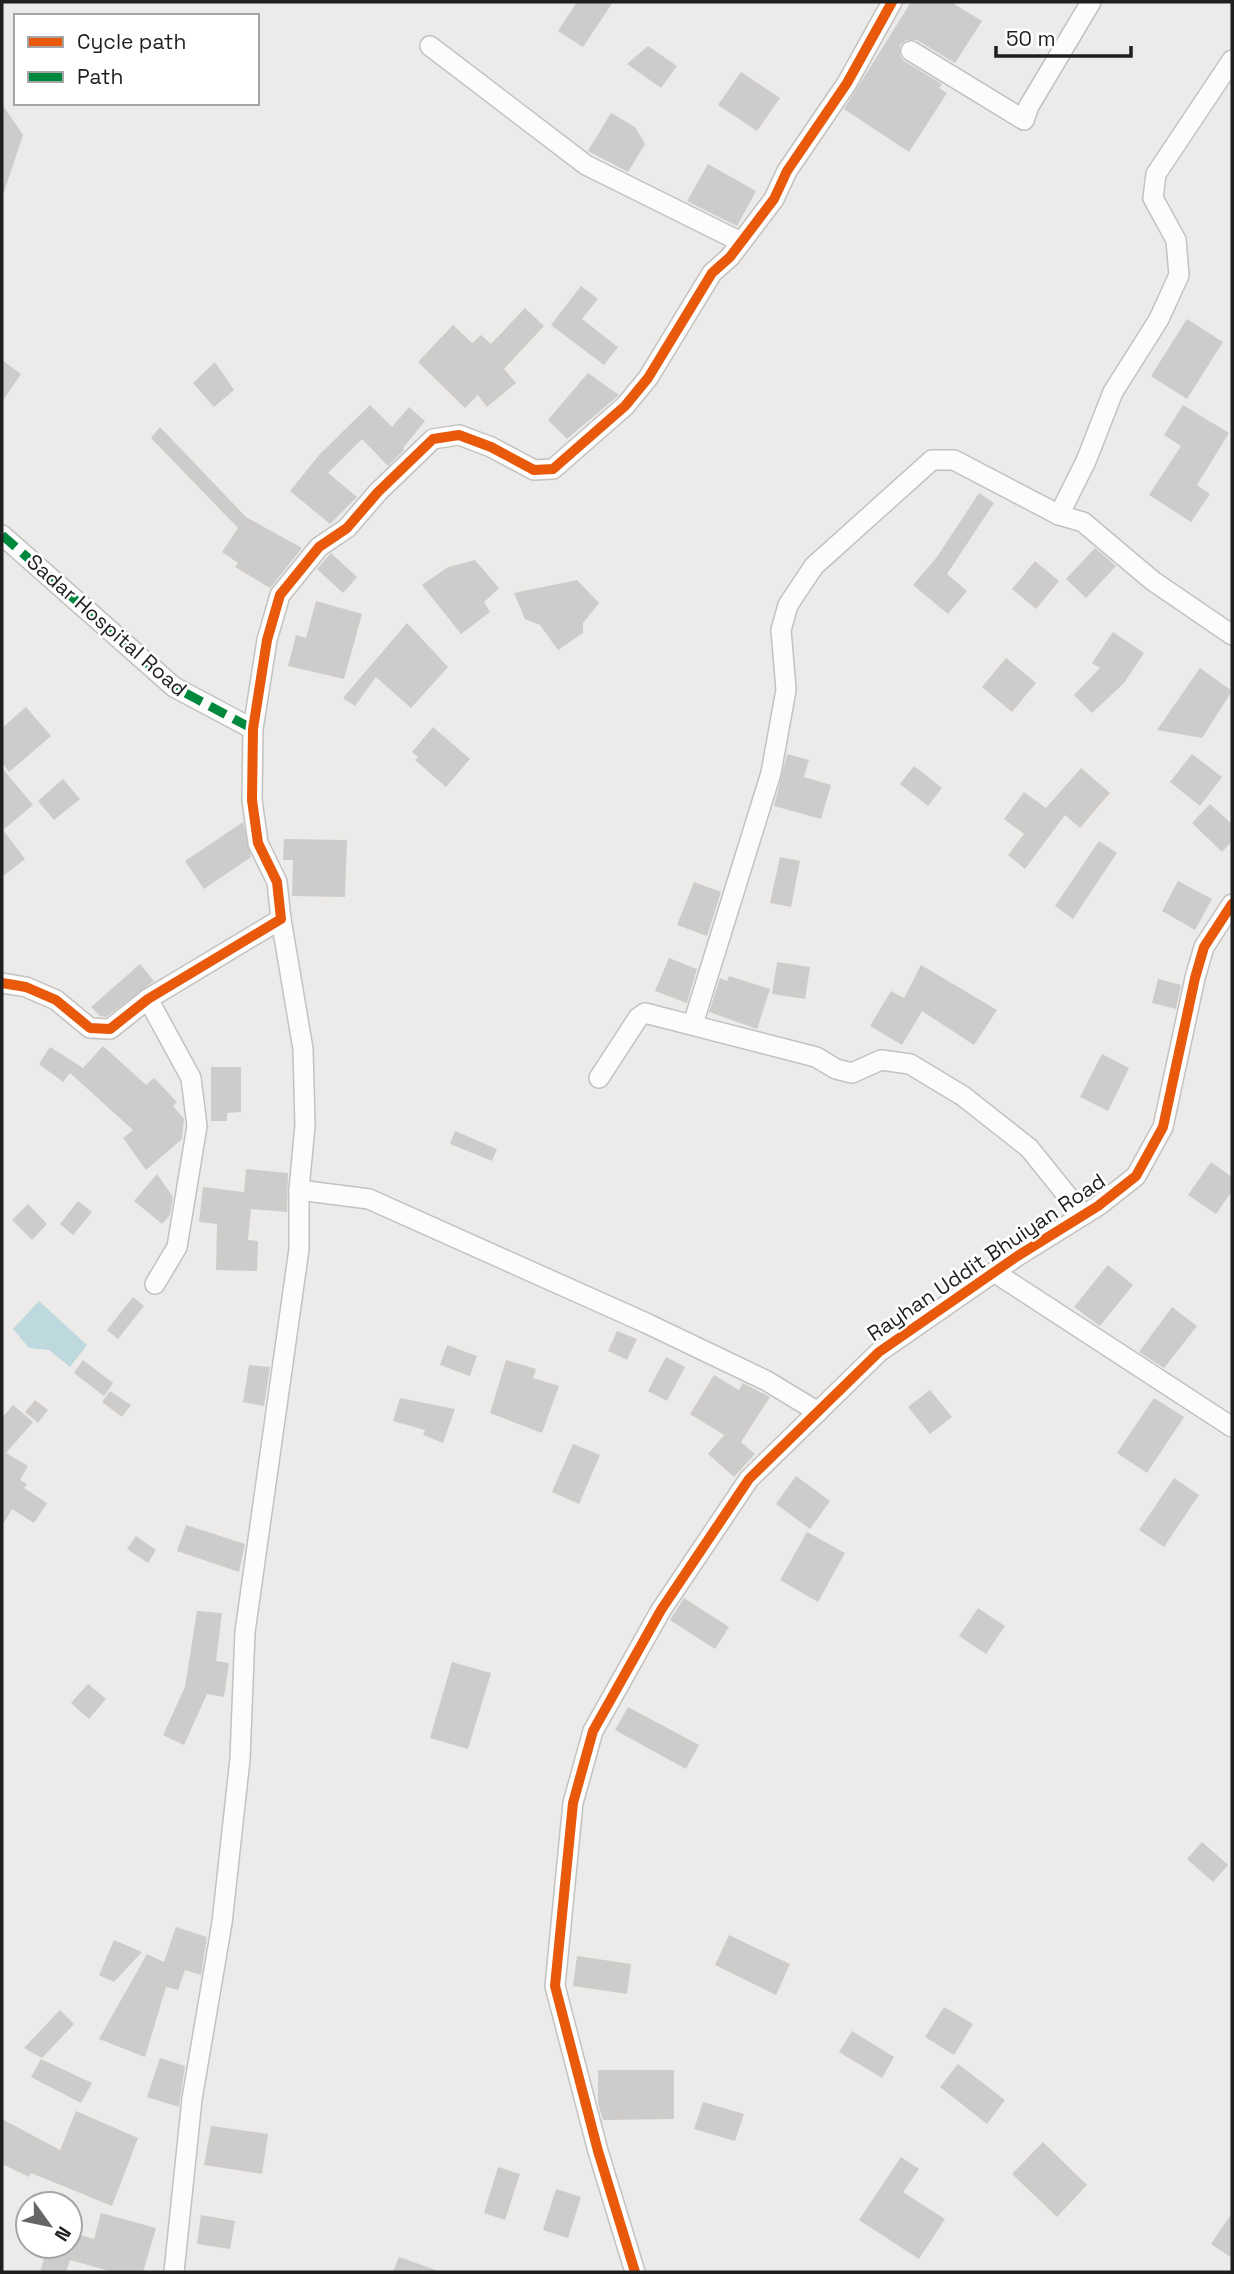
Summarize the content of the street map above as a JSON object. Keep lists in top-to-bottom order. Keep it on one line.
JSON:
{"streets":{"street":["Sadar Hospital Road","Rayhan Uddit Bhuiyan Road"]},"legend":["Cycle path","Path"],"scale_bar":"50 m","north":"bottom right"}
